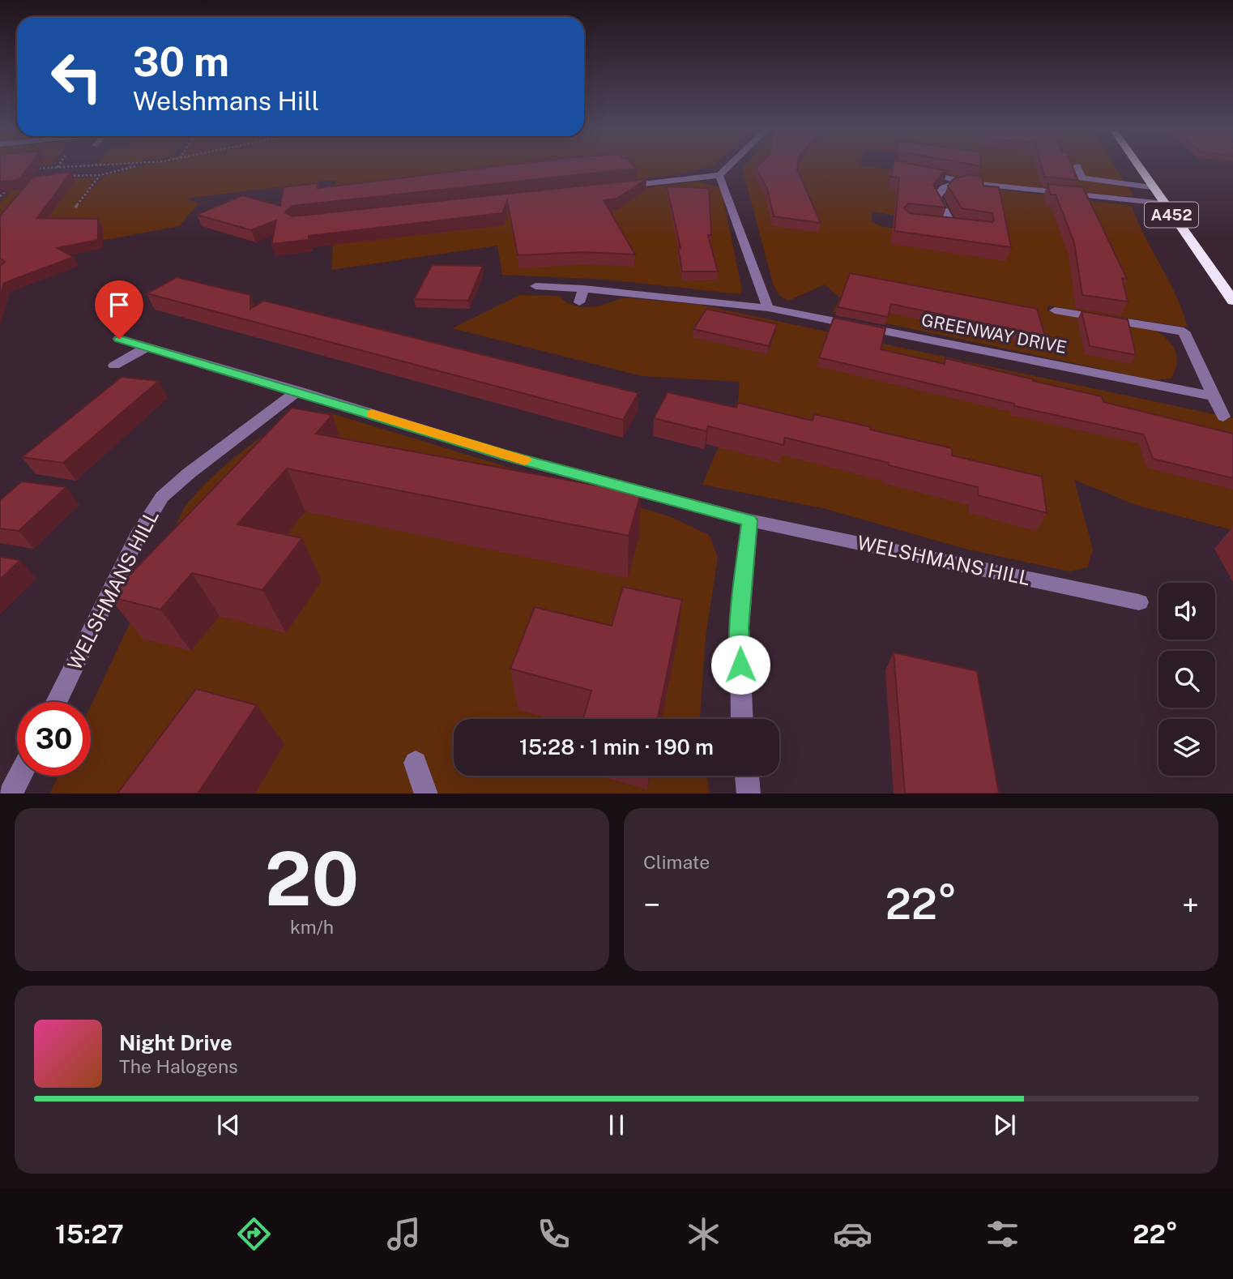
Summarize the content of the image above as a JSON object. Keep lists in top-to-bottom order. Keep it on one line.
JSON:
{"streets":{"highway":["A452"],"street":["GREENWAY DRIVE","WELSHMANS HILL"]},"page":{"turn":["30 m","Welshmans Hill"],"limit":"30","trip":"15:28 · 1 min · 190 m","tile":[["20","km/h"],"Climate"],"heat":["−","22°","+"],"song":["Night Drive","The Halogens"],"tabs":["15:27","22°"]}}
